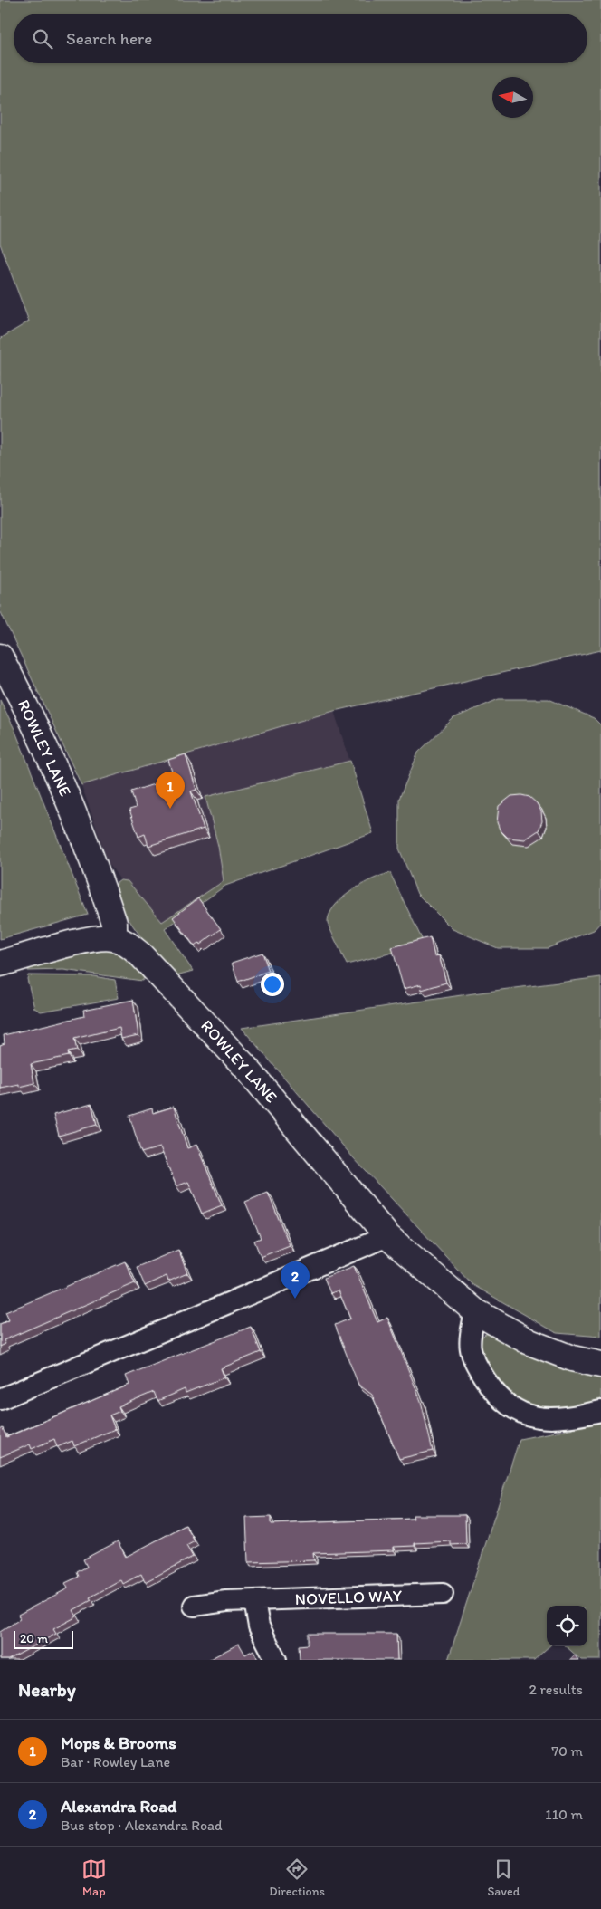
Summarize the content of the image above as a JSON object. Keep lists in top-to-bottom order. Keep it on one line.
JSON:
{"streets":{"street":["ROWLEY LANE","NOVELLO WAY"]},"scale_bar":"20 m","north":"left","page":{"search":"Search here","pins":["1","2"],"scale":"20 m","heading":["Nearby","2 results"],"list":[{"mark":"1","name":"Mops & Brooms","note":"Bar · Rowley Lane","value":"70 m"},{"mark":"2","name":"Alexandra Road","note":"Bus stop · Alexandra Road","value":"110 m"}],"nav":["Map","Directions","Saved"]}}
